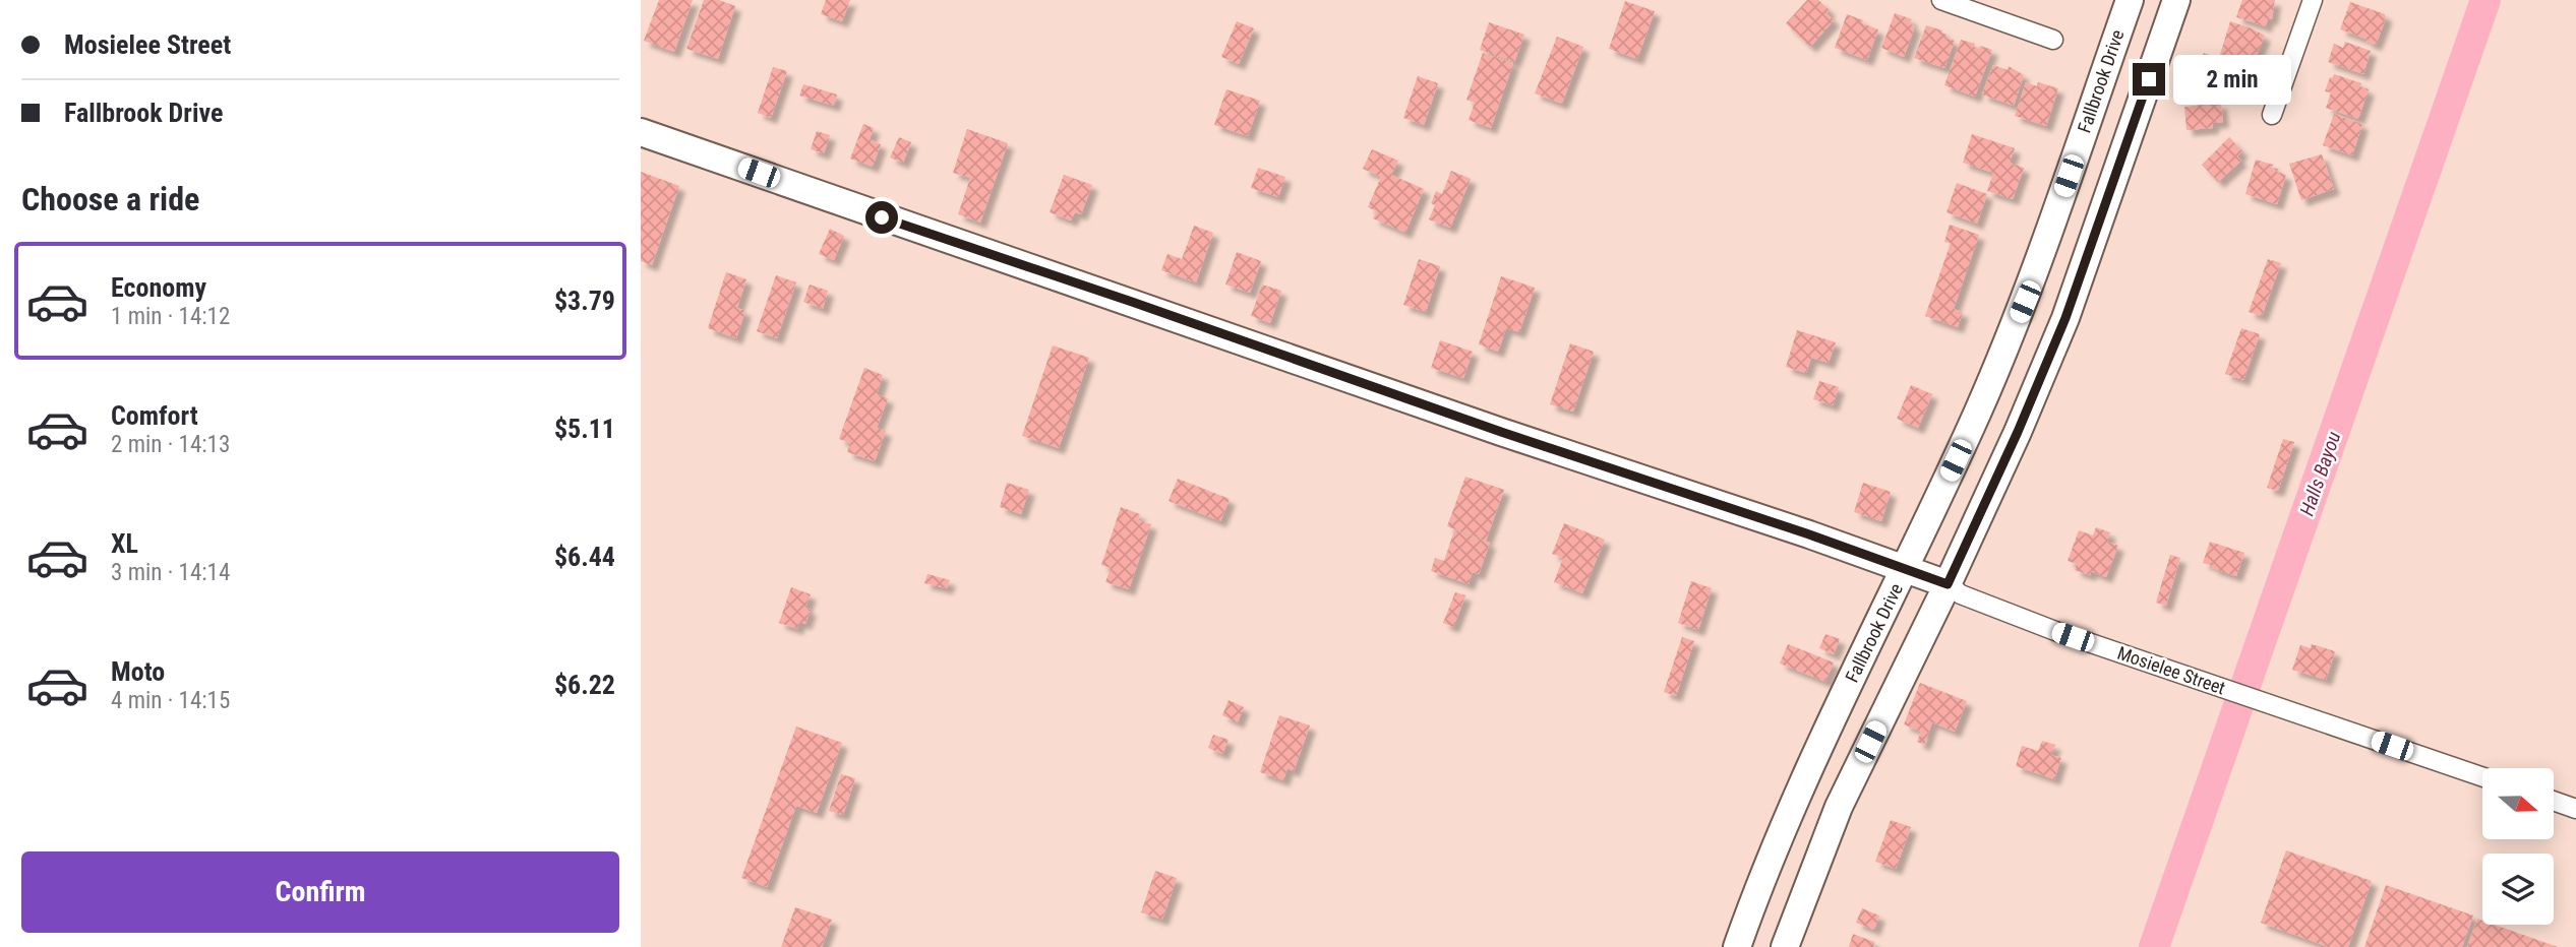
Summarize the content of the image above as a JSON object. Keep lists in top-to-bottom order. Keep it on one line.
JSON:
{"streets":{"main road":["Fallbrook Drive","Mosielee Street"]},"crossings":[["Fallbrook Drive","Mosielee Street"]],"water":["Halls Bayou"],"north":"right","page":{"banner":["Mosielee Street","Fallbrook Drive"],"bubble":"2 min","heading":"Choose a ride","list":[{"name":"Economy","note":"1 min · 14:12","value":"$3.79"},{"name":"Comfort","note":"2 min · 14:13","value":"$5.11"},{"name":"XL","note":"3 min · 14:14","value":"$6.44"},{"name":"Moto","note":"4 min · 14:15","value":"$6.22"}],"buttons":"Confirm"}}
